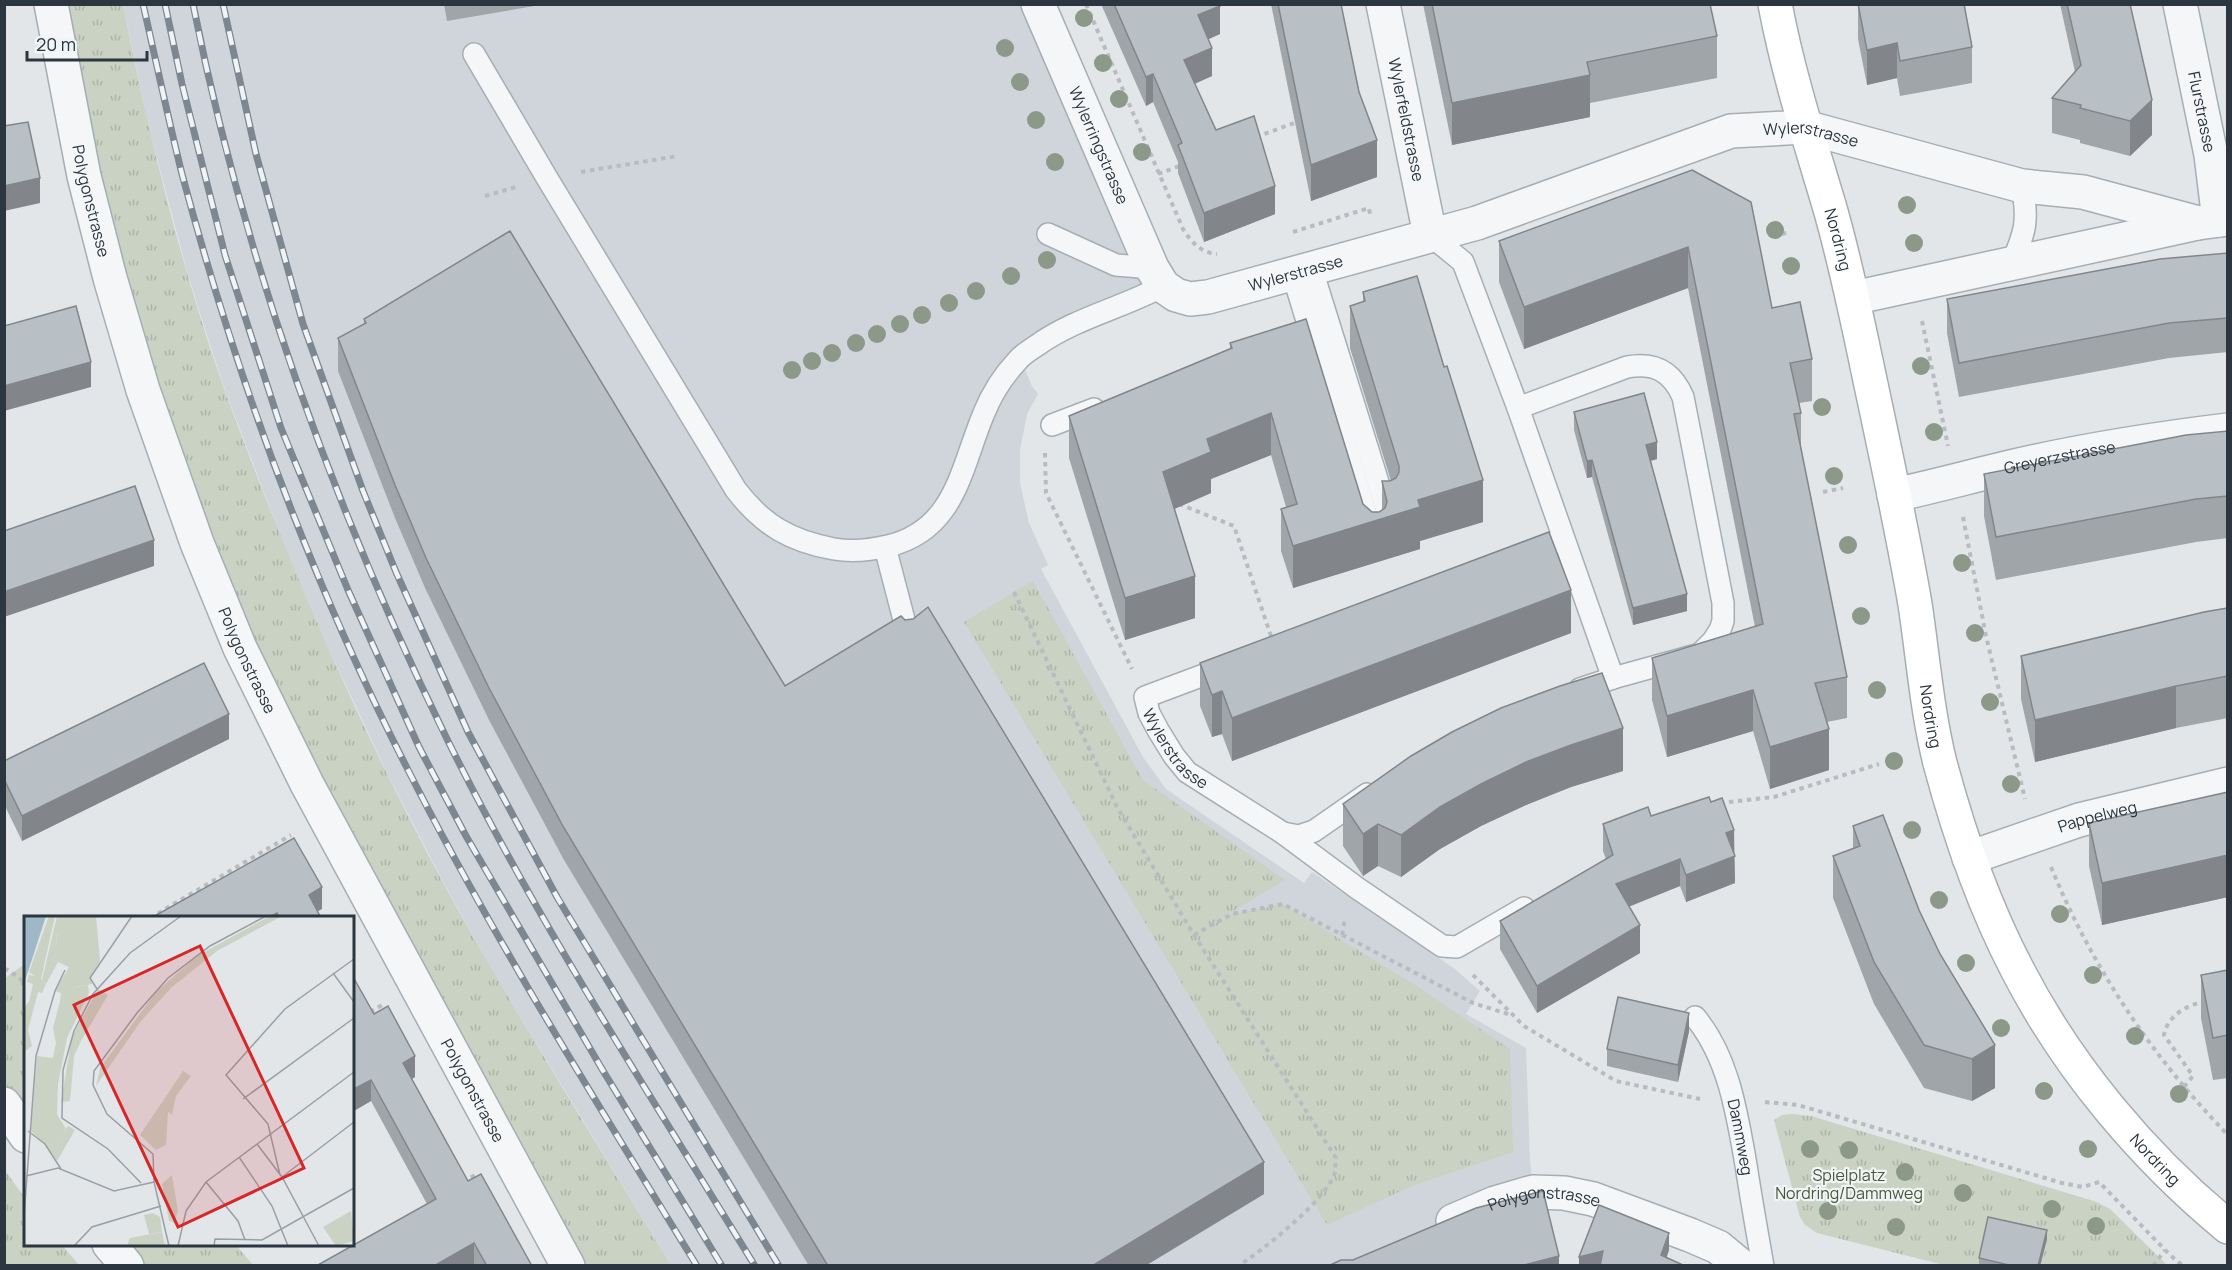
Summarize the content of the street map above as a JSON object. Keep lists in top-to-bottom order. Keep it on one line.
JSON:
{"streets":{"main road":["Nordring"],"street":["Flurstrasse","Wylerfeldstrasse","Wylerstrasse","Wylerringstrasse","Polygonstrasse","Greyerzstrasse","Pappelweg"],"lane":["Dammweg"]},"crossings":[["Flurstrasse","Wylerstrasse"],["Wylerfeldstrasse","Wylerstrasse"],["Wylerstrasse","Wylerringstrasse"],["Wylerstrasse","Nordring"],["Nordring","Greyerzstrasse"],["Nordring","Pappelweg"]],"parks":["Spielplatz Nordring/Dammweg"],"scale_bar":"20 m"}
